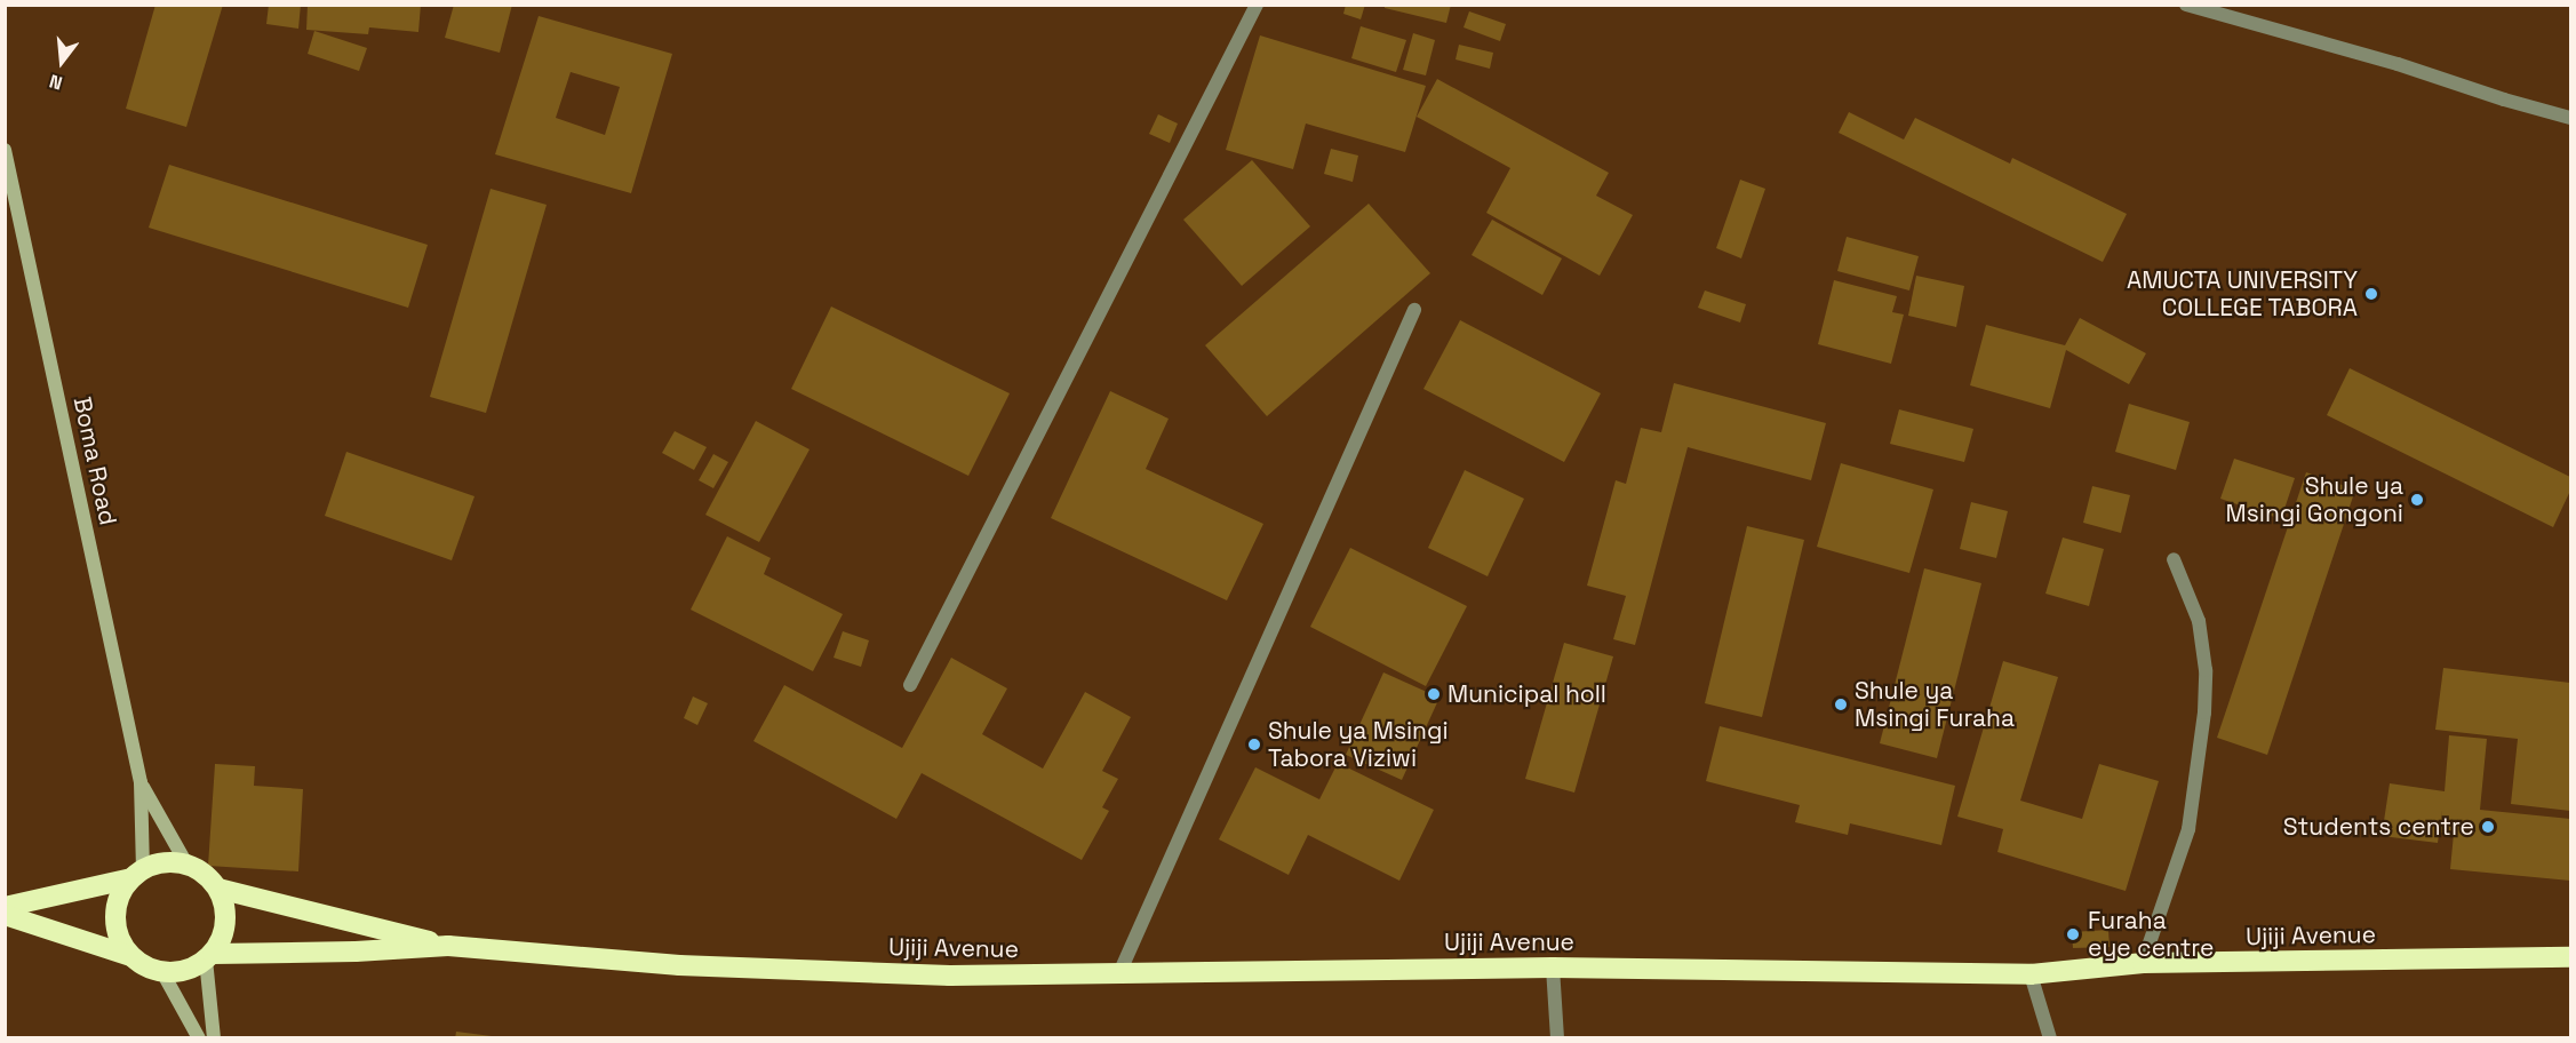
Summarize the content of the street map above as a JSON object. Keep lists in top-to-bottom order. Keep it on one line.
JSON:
{"streets":{"highway":["Ujiji Avenue"],"main road":["Boma Road"]},"places":["AMUCTA UNIVERSITY COLLEGE TABORA","Shule ya Msingi Gongoni","Municipal holl","Shule ya Msingi Furaha","Shule ya Msingi Tabora Viziwi","Students centre","Furaha eye centre"],"north":"bottom"}
